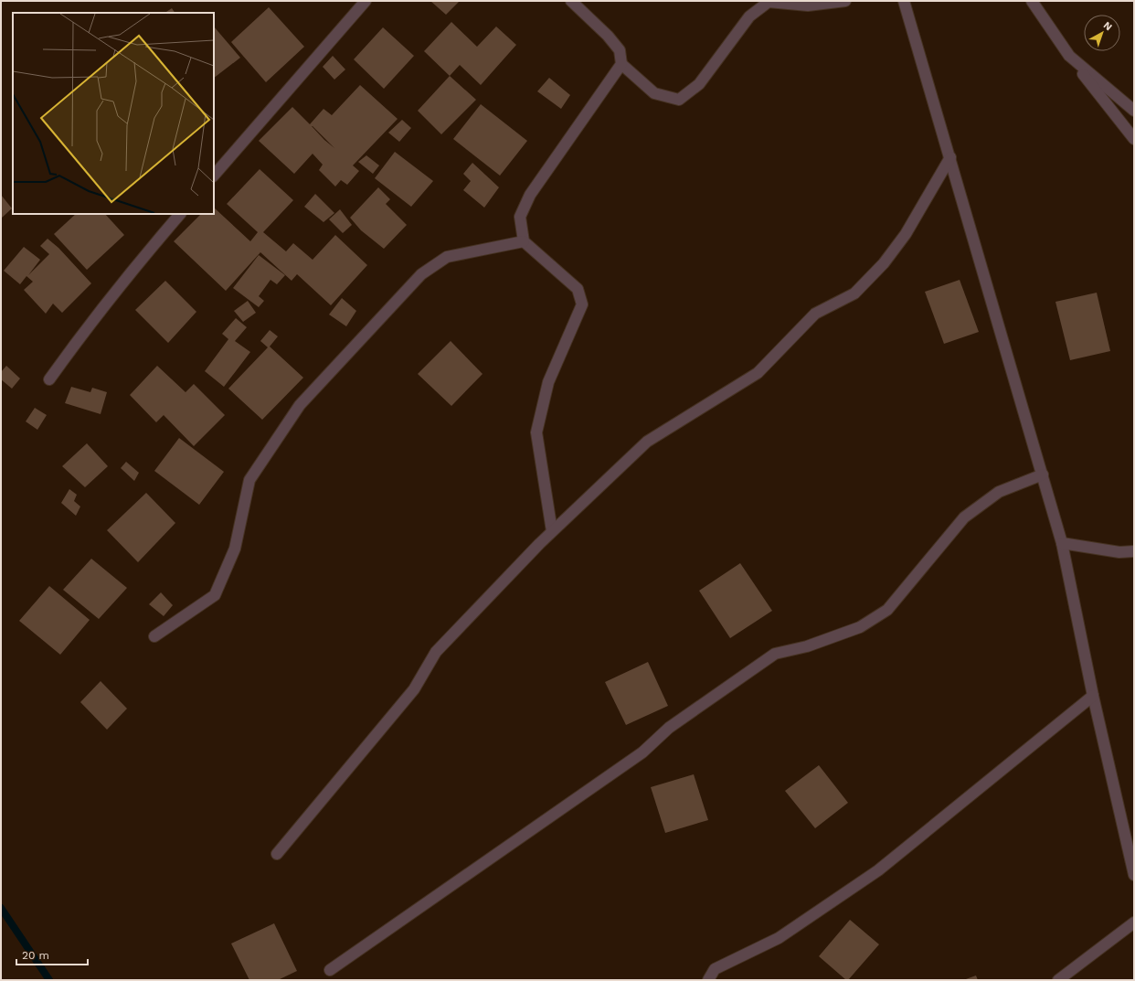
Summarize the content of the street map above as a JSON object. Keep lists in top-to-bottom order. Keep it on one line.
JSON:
{"scale_bar":"20 m","north":"top right"}
